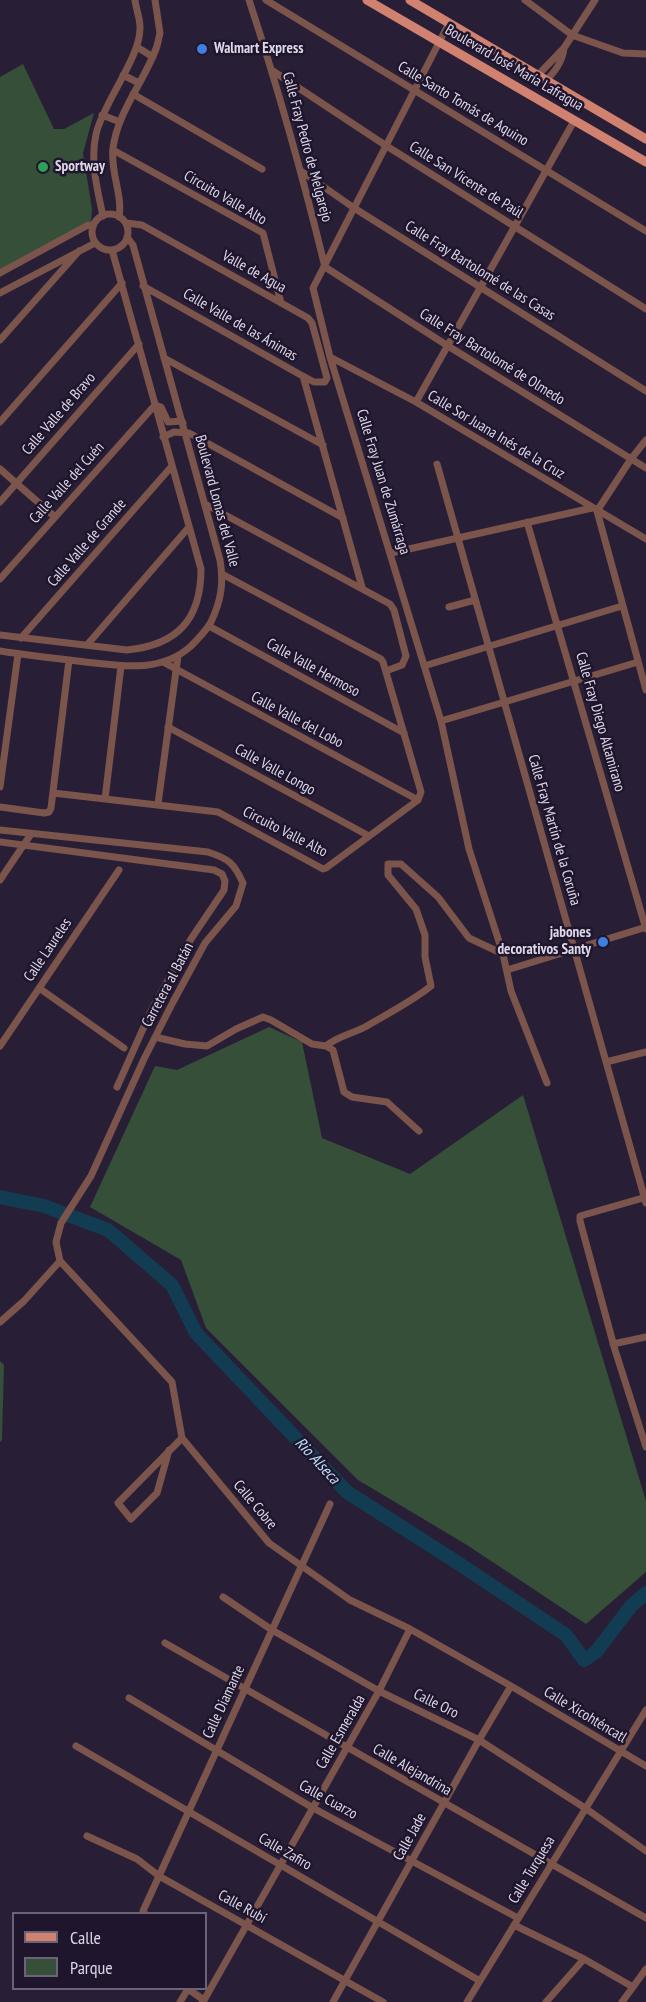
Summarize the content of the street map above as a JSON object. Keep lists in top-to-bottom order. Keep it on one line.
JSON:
{"streets":{"main road":["Boulevard José María Lafragua"],"street":["Calle Santo Tomás de Aquino","Calle Fray Pedro de Melgarejo","Calle San Vicente de Paúl","Circuito Valle Alto","Calle Fray Bartolomé de las Casas","Valle de Agua","Calle Valle de las Ánimas","Calle Fray Bartolomé de Olmedo","Calle Valle de Bravo","Calle Sor Juana Inés de la Cruz","Calle Fray Juan de Zumárraga","Calle Valle del Cuén","Boulevard Lomas del Valle","Calle Valle de Grande","Calle Valle Hermoso","Calle Valle del Lobo","Calle Fray Diego Altamirano","Calle Valle Longo","Calle Fray Martín de la Coruña","Calle Laureles","Carretera al Batán","Calle Cobre","Calle Diamante","Calle Oro","Calle Xicohténcatl","Calle Esmeralda","Calle Alejandrina","Calle Cuarzo","Calle Jade","Calle Zafiro","Calle Turquesa","Calle Rubí"]},"crossings":[["Boulevard José María Lafragua","Calle Fray Juan de Zumárraga"],["Calle Santo Tomás de Aquino","Calle Fray Juan de Zumárraga"],["Calle Fray Pedro de Melgarejo","Calle San Vicente de Paúl"],["Calle Fray Pedro de Melgarejo","Calle Fray Bartolomé de las Casas"],["Calle Fray Pedro de Melgarejo","Calle Fray Bartolomé de Olmedo"],["Calle Fray Pedro de Melgarejo","Calle Fray Juan de Zumárraga"],["Calle San Vicente de Paúl","Calle Fray Juan de Zumárraga"],["Circuito Valle Alto","Valle de Agua"],["Circuito Valle Alto","Calle Valle del Lobo"],["Circuito Valle Alto","Calle Valle Longo"],["Calle Fray Bartolomé de las Casas","Calle Fray Juan de Zumárraga"],["Valle de Agua","Calle Valle de las Ánimas"],["Valle de Agua","Boulevard Lomas del Valle"],["Calle Valle de las Ánimas","Boulevard Lomas del Valle"],["Calle Fray Bartolomé de Olmedo","Calle Fray Juan de Zumárraga"],["Calle Sor Juana Inés de la Cruz","Calle Fray Juan de Zumárraga"],["Boulevard Lomas del Valle","Calle Valle Hermoso"],["Boulevard Lomas del Valle","Calle Valle del Lobo"],["Carretera al Batán","Calle Cobre"],["Calle Cobre","Calle Diamante"],["Calle Cobre","Calle Xicohténcatl"],["Calle Cobre","Calle Esmeralda"],["Calle Cobre","Calle Jade"],["Calle Diamante","Calle Oro"],["Calle Diamante","Calle Alejandrina"],["Calle Diamante","Calle Cuarzo"],["Calle Diamante","Calle Zafiro"],["Calle Diamante","Calle Rubí"],["Calle Oro","Calle Esmeralda"],["Calle Oro","Calle Jade"],["Calle Oro","Calle Turquesa"],["Calle Xicohténcatl","Calle Jade"],["Calle Xicohténcatl","Calle Turquesa"],["Calle Esmeralda","Calle Alejandrina"],["Calle Esmeralda","Calle Cuarzo"],["Calle Esmeralda","Calle Zafiro"],["Calle Esmeralda","Calle Rubí"],["Calle Alejandrina","Calle Jade"],["Calle Alejandrina","Calle Turquesa"],["Calle Cuarzo","Calle Jade"],["Calle Cuarzo","Calle Turquesa"],["Calle Jade","Calle Zafiro"],["Calle Jade","Calle Rubí"],["Calle Zafiro","Calle Turquesa"]],"water":["Rio Alseca"],"places":["Walmart Express","Sportway","jabones decorativos Santy"],"legend":["Calle","Parque"]}
